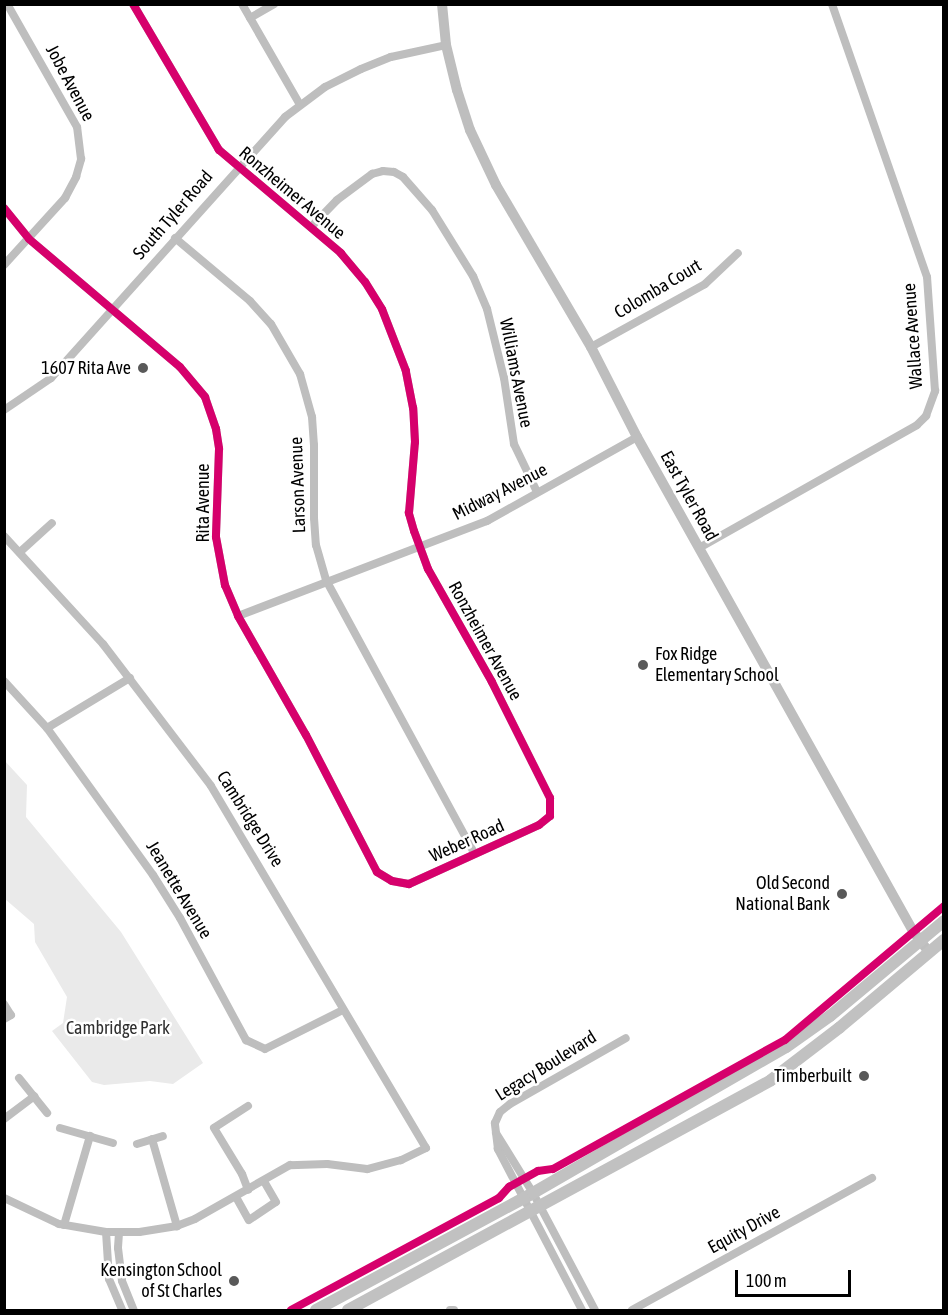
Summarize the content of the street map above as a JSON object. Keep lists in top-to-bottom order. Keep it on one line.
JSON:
{"streets":{"street":["Jobe Avenue","Ronzheimer Avenue","South Tyler Road","Colomba Court","Wallace Avenue","Williams Avenue","Larson Avenue","Midway Avenue","East Tyler Road","Rita Avenue","Cambridge Drive","Weber Road","Jeanette Avenue","Legacy Boulevard","Equity Drive"]},"crossings":[["Jobe Avenue","Rita Avenue"],["Ronzheimer Avenue","South Tyler Road"],["Ronzheimer Avenue","Williams Avenue"],["Ronzheimer Avenue","Midway Avenue"],["Ronzheimer Avenue","Weber Road"],["South Tyler Road","Larson Avenue"],["South Tyler Road","East Tyler Road"],["South Tyler Road","Rita Avenue"],["Colomba Court","East Tyler Road"],["Wallace Avenue","East Tyler Road"],["Williams Avenue","Midway Avenue"],["Larson Avenue","Midway Avenue"],["Larson Avenue","Weber Road"],["Midway Avenue","East Tyler Road"],["Midway Avenue","Rita Avenue"],["Rita Avenue","Weber Road"],["Cambridge Drive","Jeanette Avenue"]],"parks":["Cambridge Park"],"places":["1607 Rita Ave","Fox Ridge Elementary School","Old Second National Bank","Timberbuilt","Kensington School of St Charles"],"scale_bar":"100 m"}
